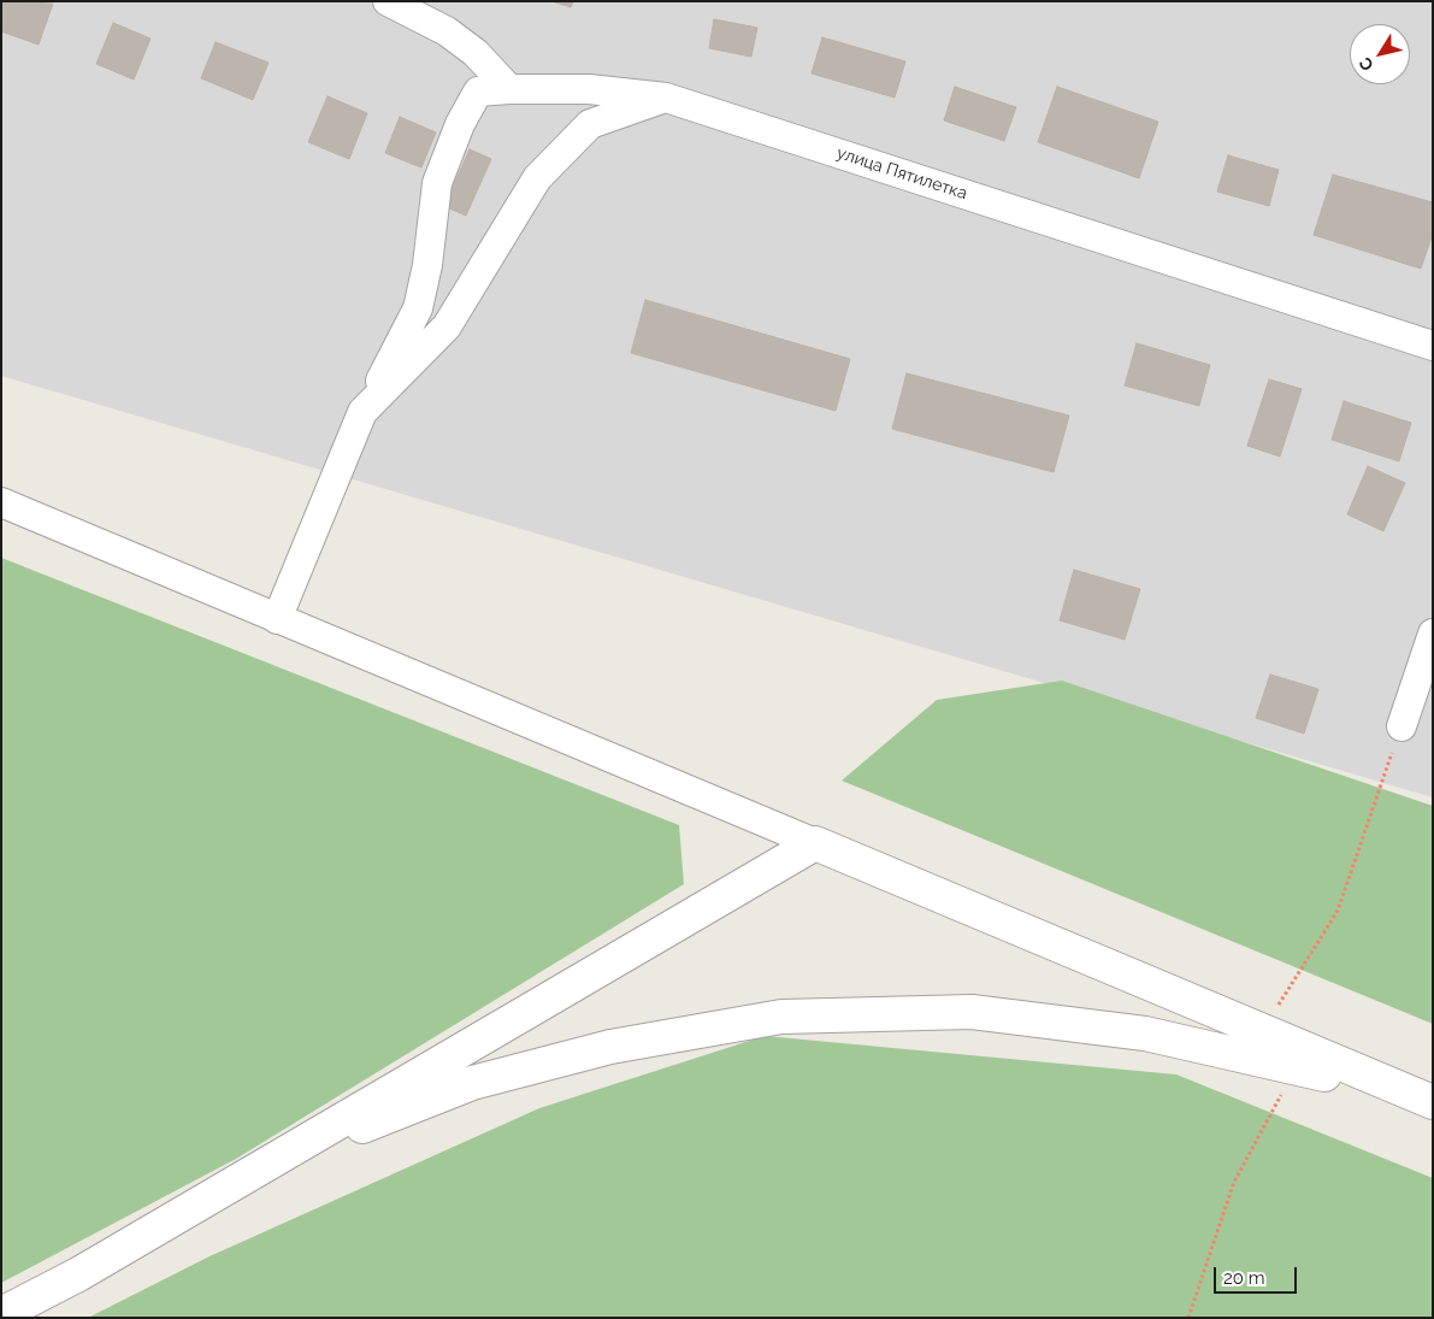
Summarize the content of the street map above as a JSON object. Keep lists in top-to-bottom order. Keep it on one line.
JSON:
{"streets":{"street":["улица Пятилетка"]},"scale_bar":"20 m","north":"bottom left"}
